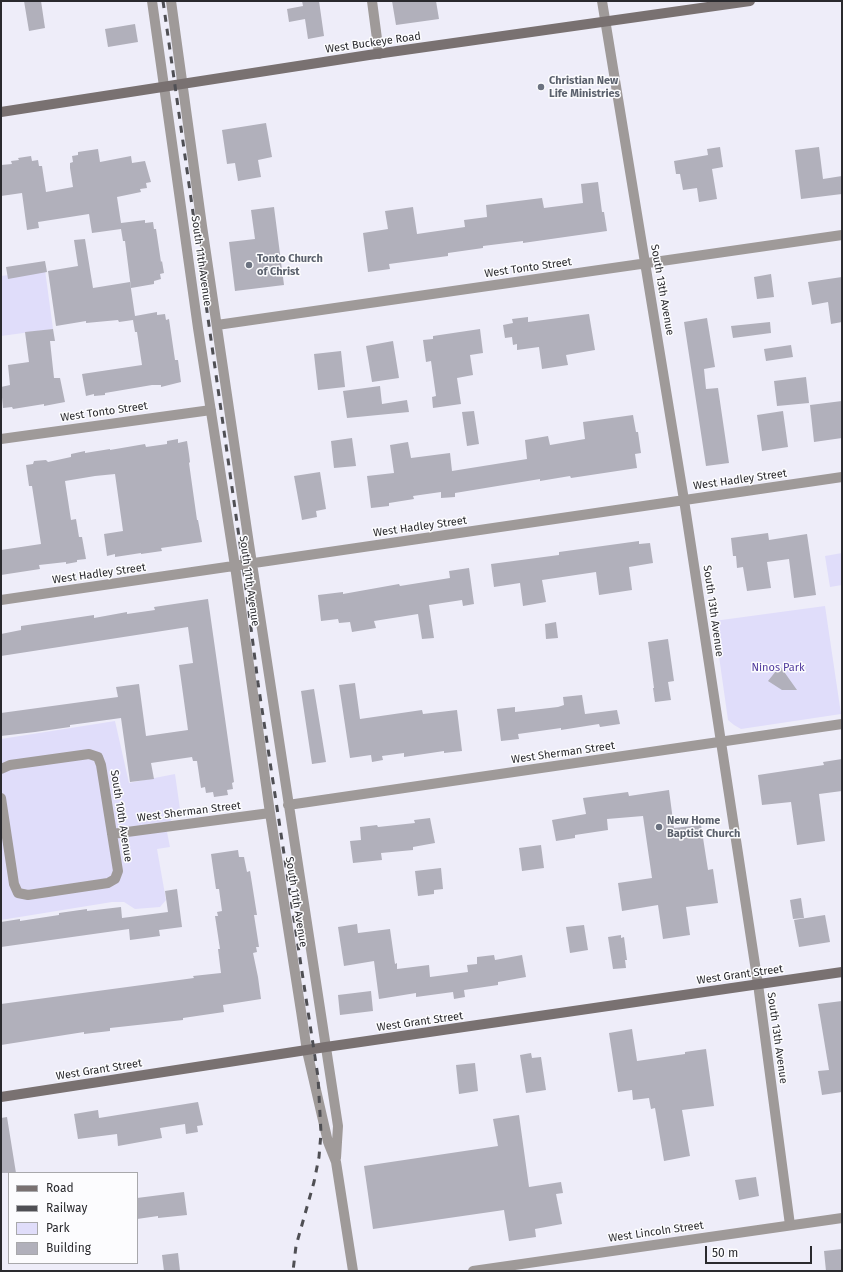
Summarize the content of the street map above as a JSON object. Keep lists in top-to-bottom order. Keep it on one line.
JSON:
{"streets":{"main road":["West Buckeye Road","West Grant Street"],"street":["South 11th Avenue","West Tonto Street","South 13th Avenue","West Hadley Street","West Sherman Street","South 10th Avenue","West Lincoln Street"]},"crossings":[["West Buckeye Road","South 11th Avenue"],["West Buckeye Road","South 13th Avenue"],["South 11th Avenue","West Tonto Street"],["South 11th Avenue","West Hadley Street"],["South 11th Avenue","West Sherman Street"],["South 11th Avenue","West Grant Street"],["West Tonto Street","South 13th Avenue"],["South 13th Avenue","West Hadley Street"],["South 13th Avenue","West Sherman Street"],["South 13th Avenue","West Grant Street"],["South 13th Avenue","West Lincoln Street"],["West Sherman Street","South 10th Avenue"]],"parks":["Ninos Park"],"places":["Christian New Life Ministries","Tonto Church of Christ","New Home Baptist Church"],"legend":["Road","Railway","Park","Building"],"scale_bar":"50 m"}
